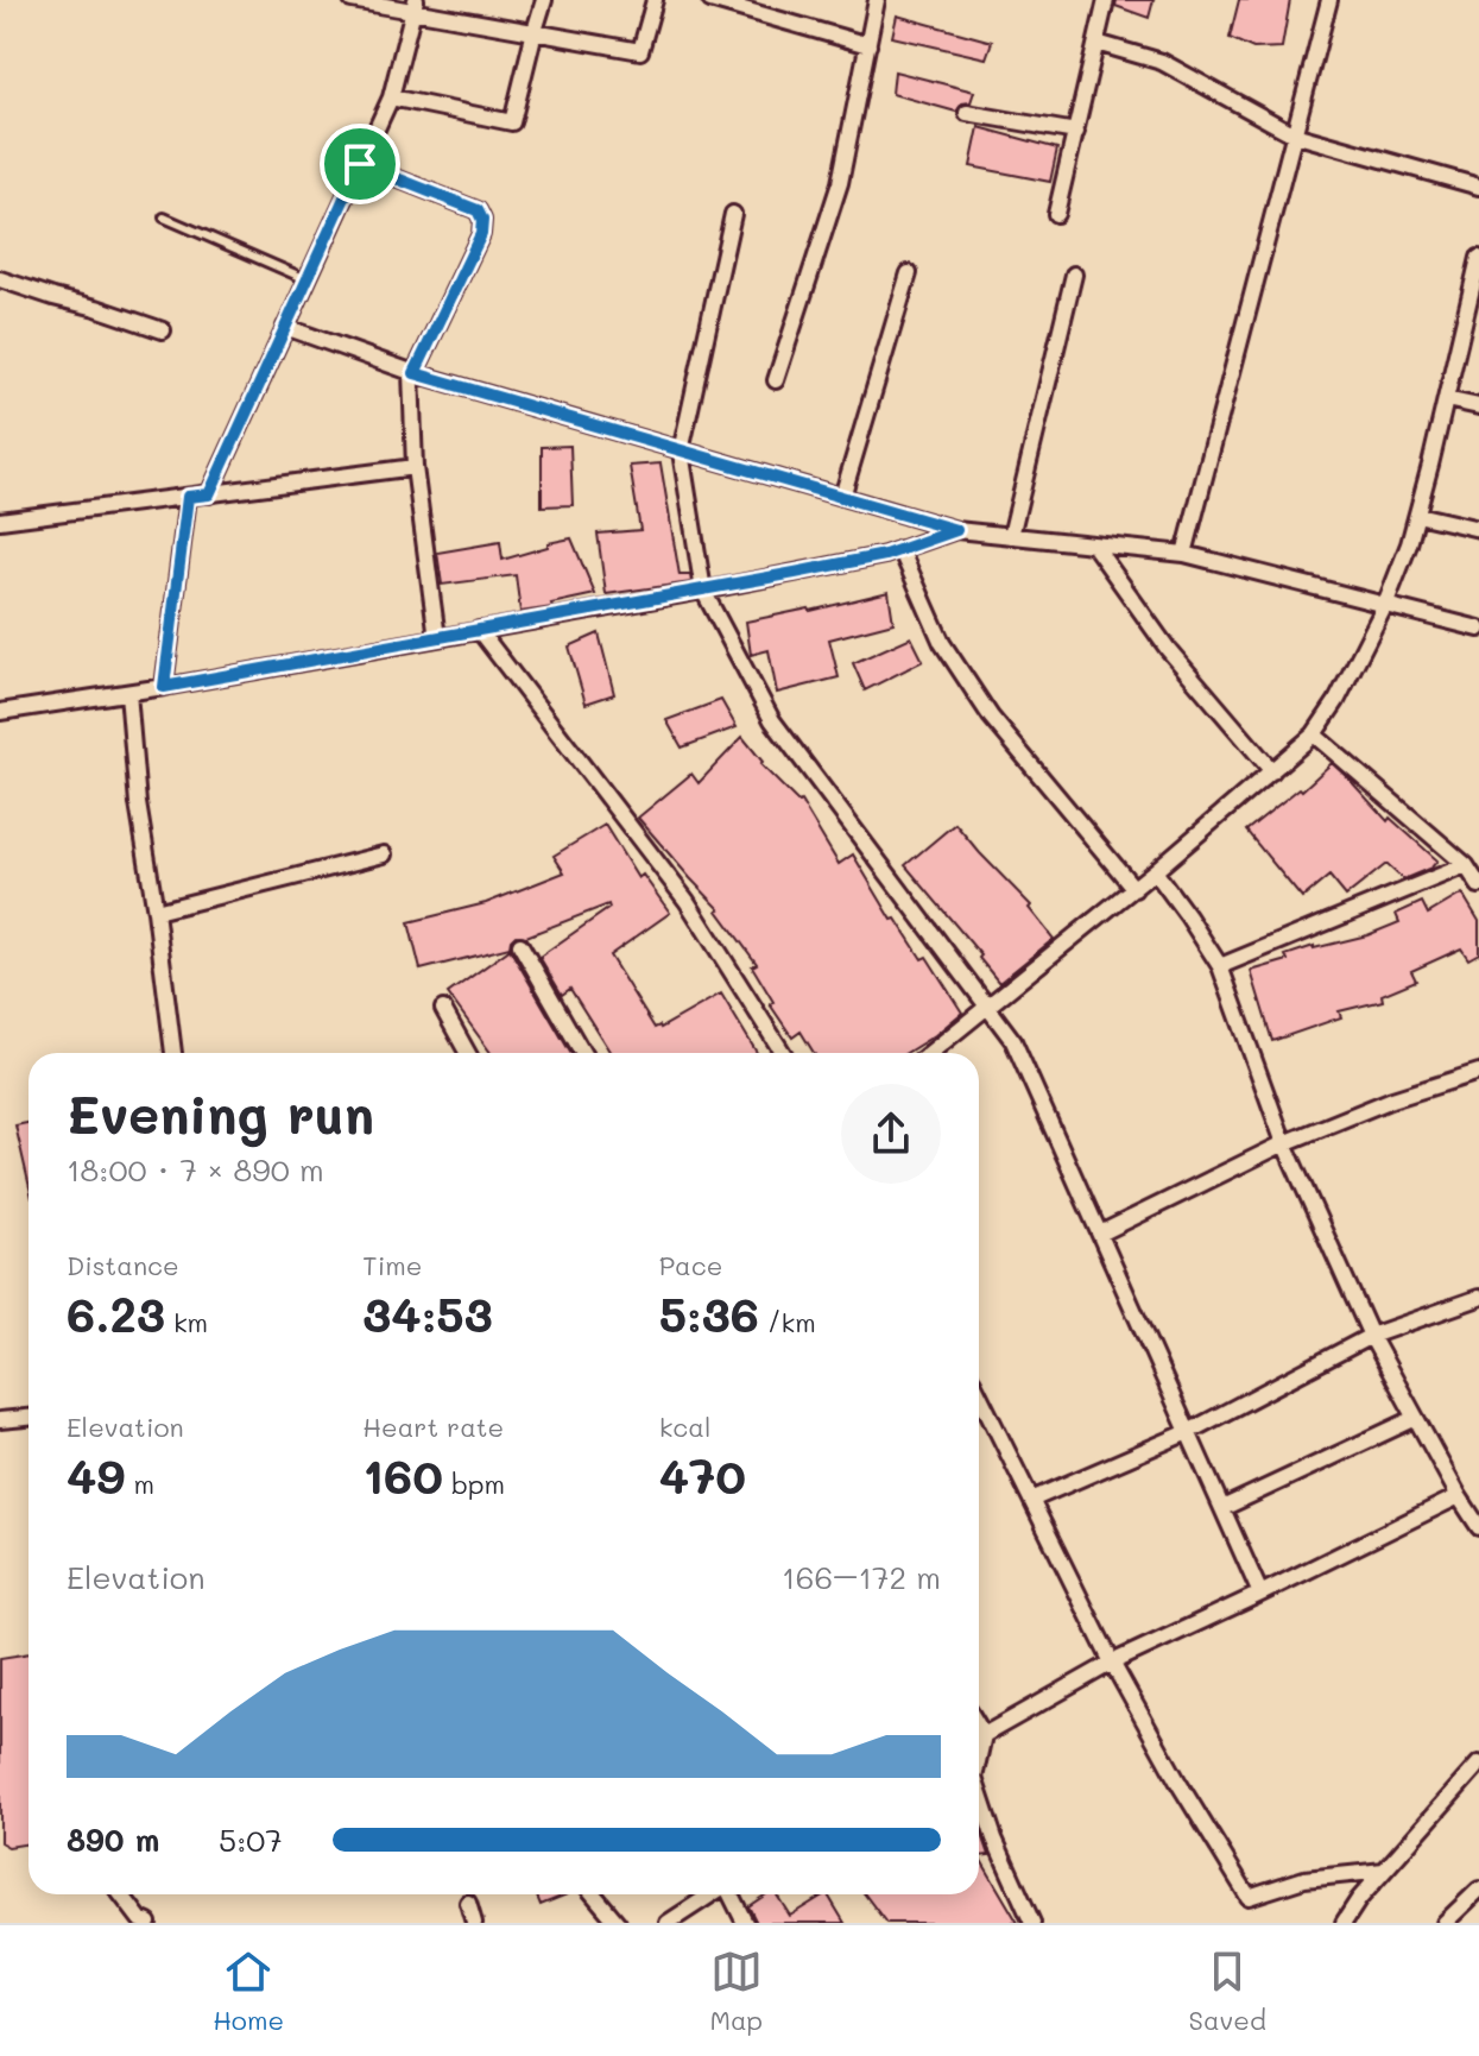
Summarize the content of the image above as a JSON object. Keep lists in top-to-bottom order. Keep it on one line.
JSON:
{"page":{"heading":["Evening run","18:00 · 7 × 890 m"],"stats":[["Distance","6.23 km"],["Time","34:53"],["Pace","5:36 /km"],["Elevation","49 m"],["Heart rate","160 bpm"],["kcal","470"]],"chart":["Elevation","166–172 m"],"list":[{"name":"890 m","note":"5:07"}],"tabs":["Home","Map","Saved"]}}
